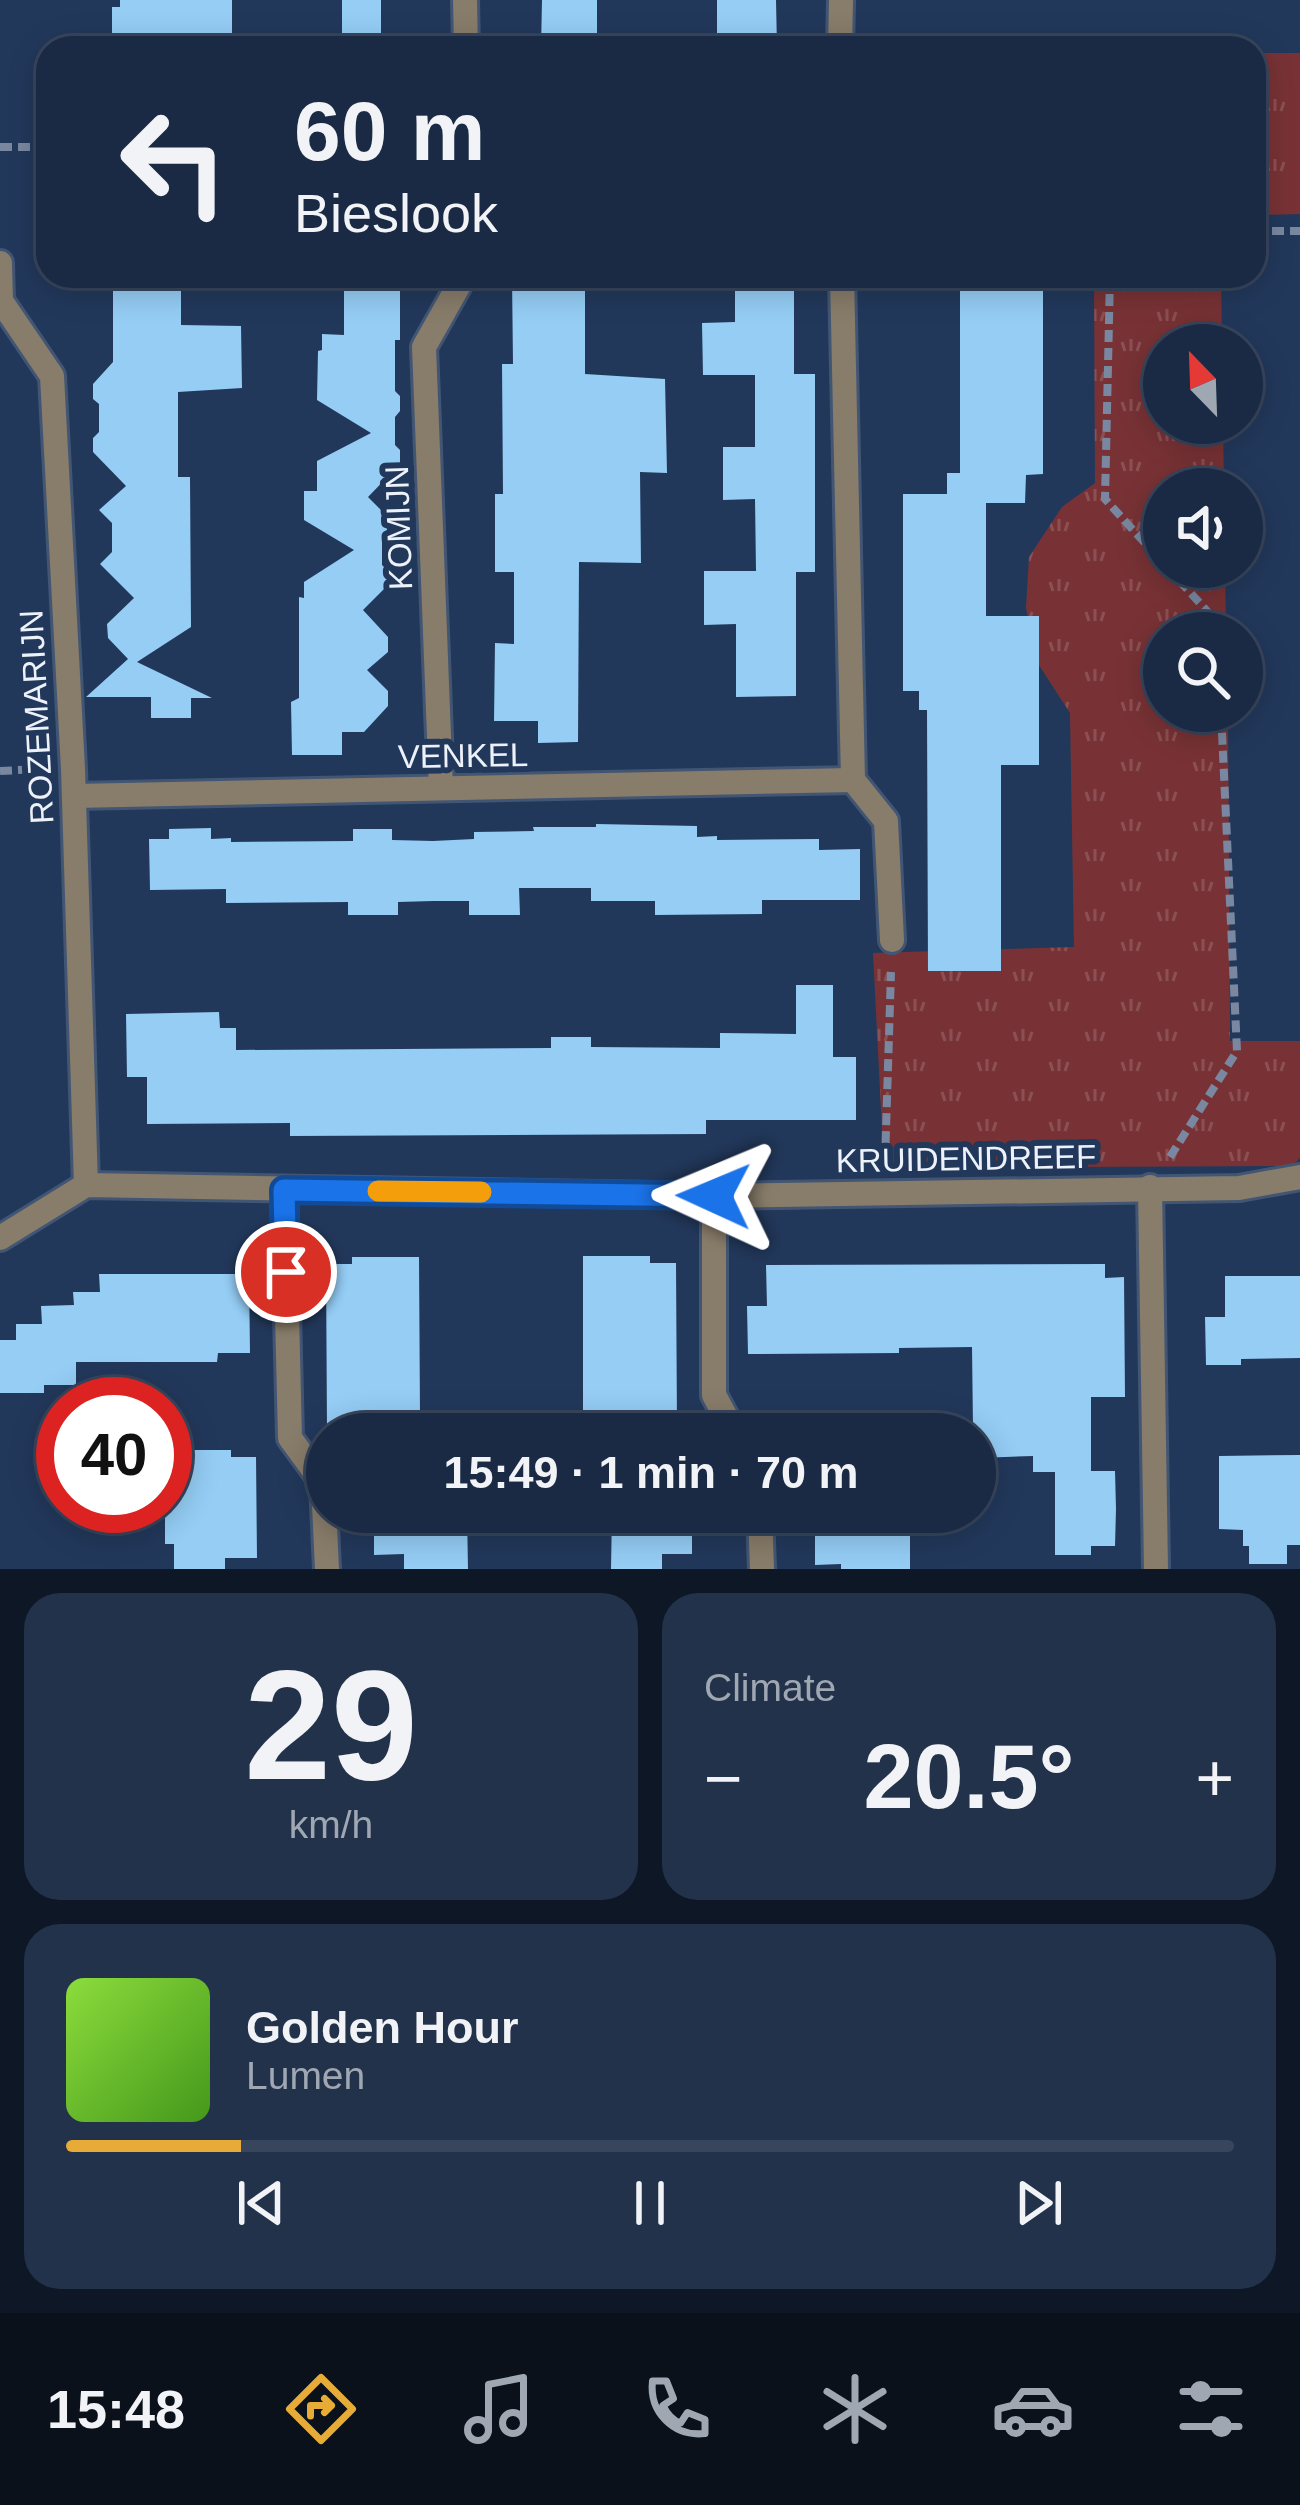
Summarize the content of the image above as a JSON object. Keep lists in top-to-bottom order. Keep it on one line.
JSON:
{"streets":{"street":["KOMIJN","ROZEMARIJN","VENKEL","KRUIDENDREEF"]},"crossings":[["KOMIJN","VENKEL"],["ROZEMARIJN","VENKEL"],["ROZEMARIJN","KRUIDENDREEF"]],"north":"top left","page":{"turn":["60 m","Bieslook"],"limit":"40","trip":"15:49 · 1 min · 70 m","tile":[["29","km/h"],"Climate"],"heat":["−","20.5°","+"],"song":["Golden Hour","Lumen"],"tabs":"15:48"}}
